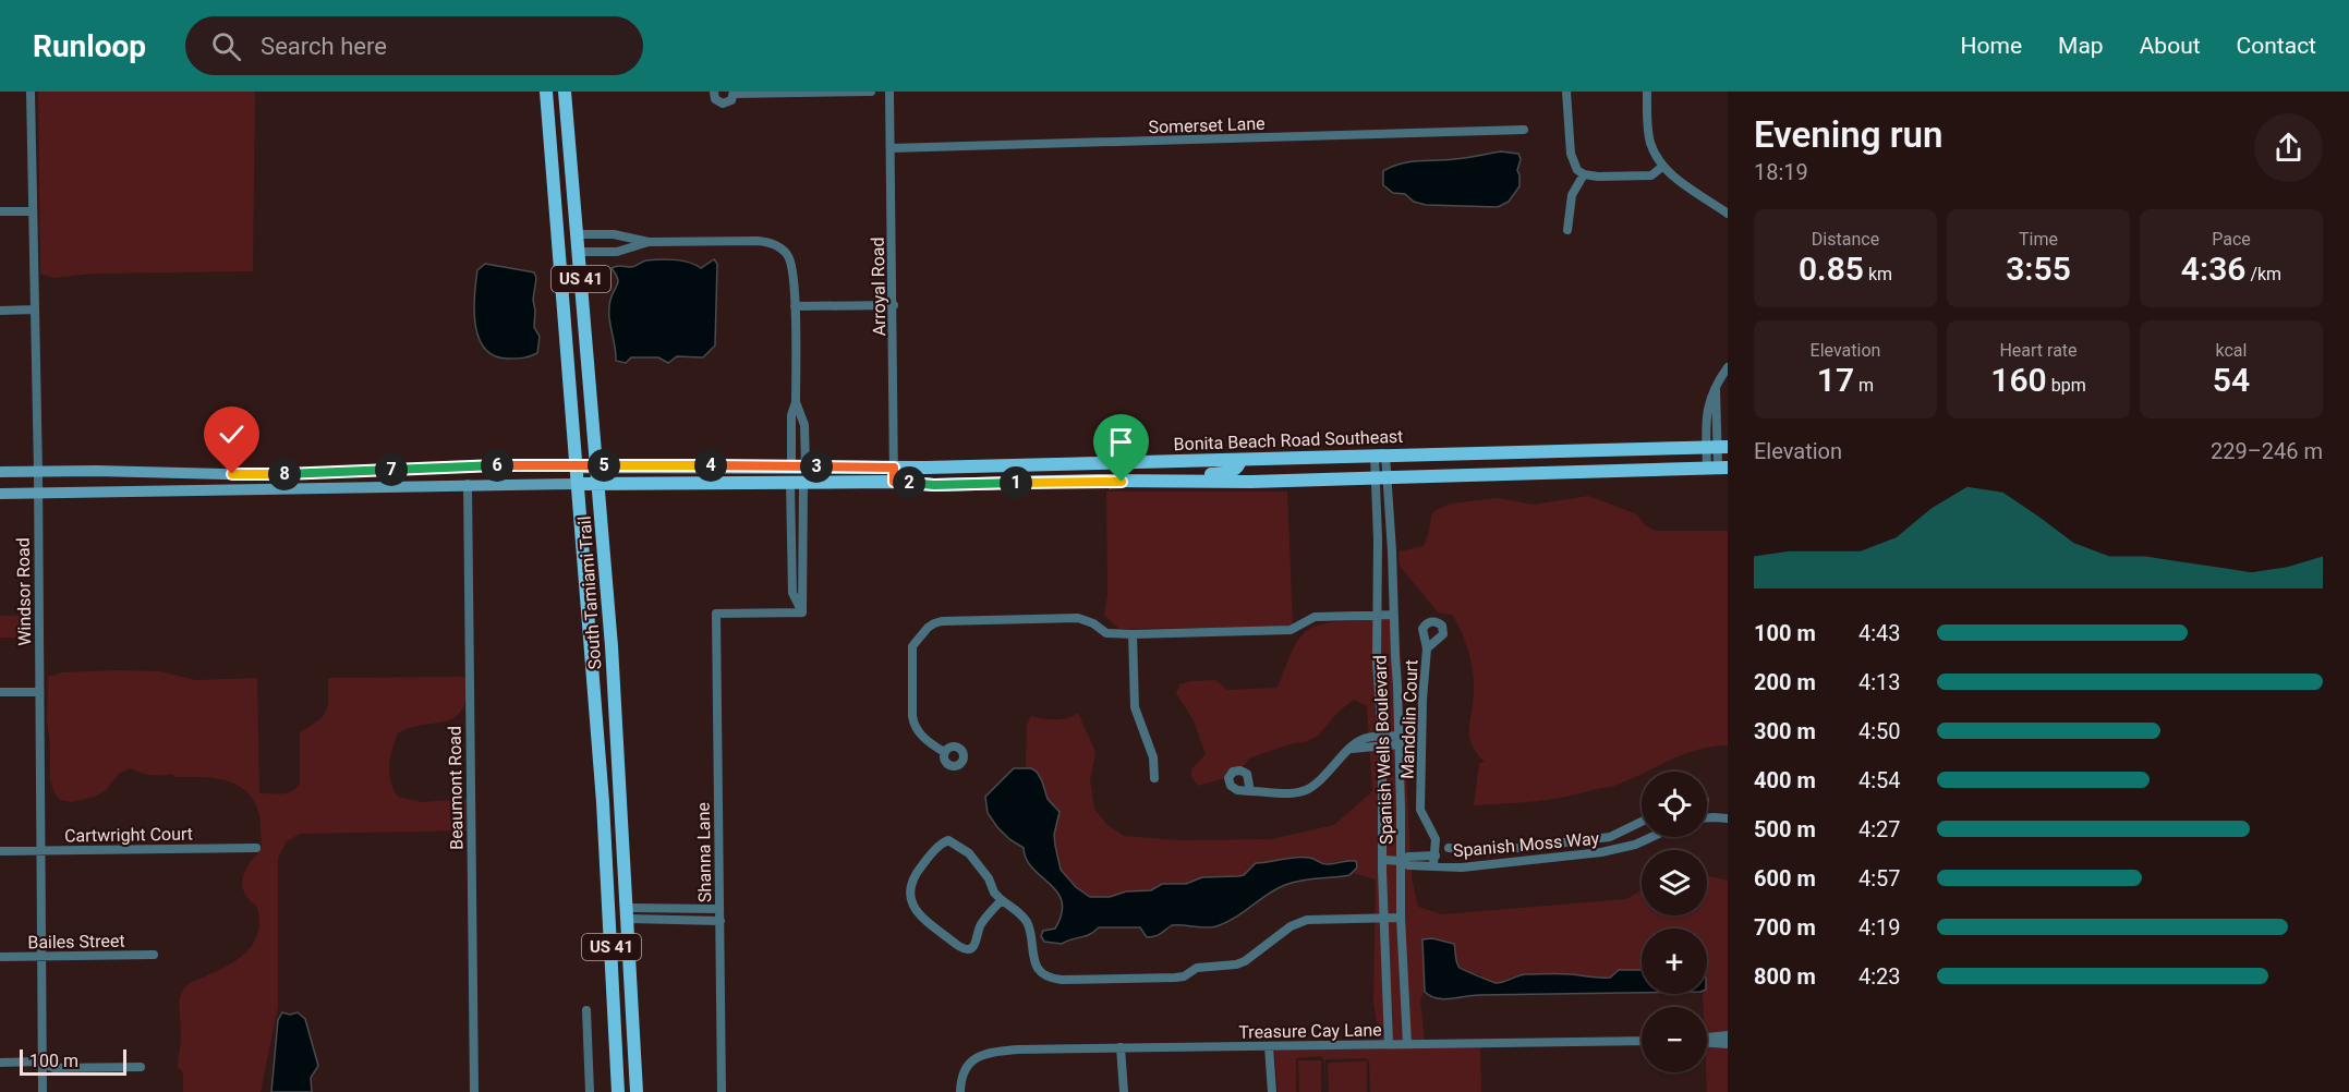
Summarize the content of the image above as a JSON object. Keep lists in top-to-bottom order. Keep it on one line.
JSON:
{"streets":{"main road":["US 41","Bonita Beach Road Southeast","South Tamiami Trail"],"street":["Somerset Lane","Arroyal Road","Windsor Road","Mandolin Court","Spanish Wells Boulevard","Beaumont Road","Cartwright Court","Spanish Moss Way","Shanna Lane","Bailes Street","Treasure Cay Lane"]},"crossings":[["Somerset Lane","Arroyal Road"],["Arroyal Road","Bonita Beach Road Southeast"],["Bonita Beach Road Southeast","South Tamiami Trail"],["Bonita Beach Road Southeast","Spanish Wells Boulevard"],["Windsor Road","Cartwright Court"],["Windsor Road","Bailes Street"],["Mandolin Court","Spanish Moss Way"],["Spanish Wells Boulevard","Spanish Moss Way"],["Spanish Wells Boulevard","Treasure Cay Lane"]],"scale_bar":"100 m","page":{"header":"Runloop","search":"Search here","nav":["Home","Map","About","Contact"],"heading":["Evening run","18:19"],"stats":[["Distance","0.85 km"],["Time","3:55"],["Pace","4:36 /km"],["Elevation","17 m"],["Heart rate","160 bpm"],["kcal","54"]],"chart":["Elevation","229–246 m"],"pins":["4","5","6","3","7","8","1","2"],"list":[{"name":"100 m","note":"4:43"},{"name":"200 m","note":"4:13"},{"name":"300 m","note":"4:50"},{"name":"400 m","note":"4:54"},{"name":"500 m","note":"4:27"},{"name":"600 m","note":"4:57"},{"name":"700 m","note":"4:19"},{"name":"800 m","note":"4:23"}],"map_buttons":["+","−"],"scale":"100 m"}}
